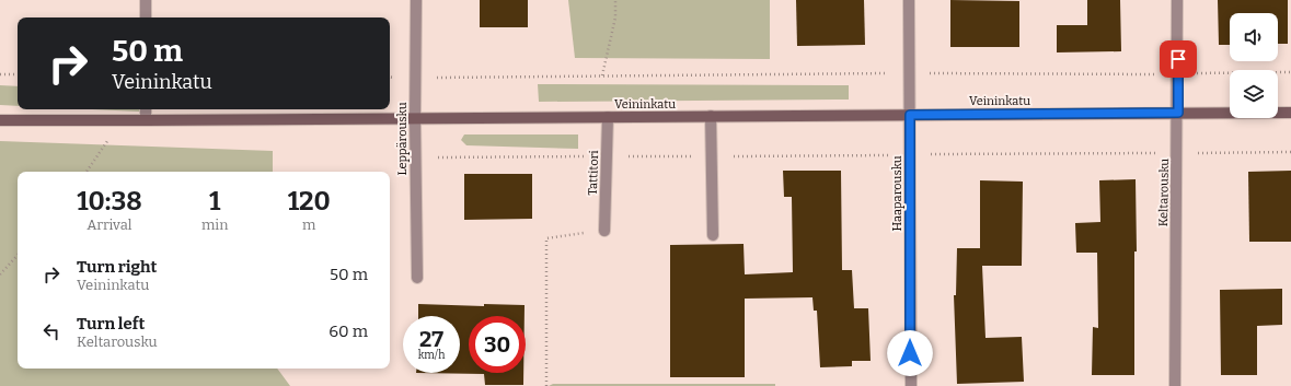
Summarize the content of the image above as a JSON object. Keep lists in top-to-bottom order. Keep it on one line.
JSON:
{"streets":{"street":["Veininkatu","Leppärousku","Tattitori","Keltarousku","Haaparousku"]},"crossings":[["Veininkatu","Leppärousku"],["Veininkatu","Tattitori"],["Veininkatu","Keltarousku"],["Veininkatu","Haaparousku"]],"page":{"turn":["50 m","Veininkatu"],"eta":["10:38","Arrival","1","min","120","m"],"list":[{"name":"Turn right","note":"Veininkatu","value":"50 m"},{"name":"Turn left","note":"Keltarousku","value":"60 m"}],"speed":"27 km/h","limit":"30"}}
